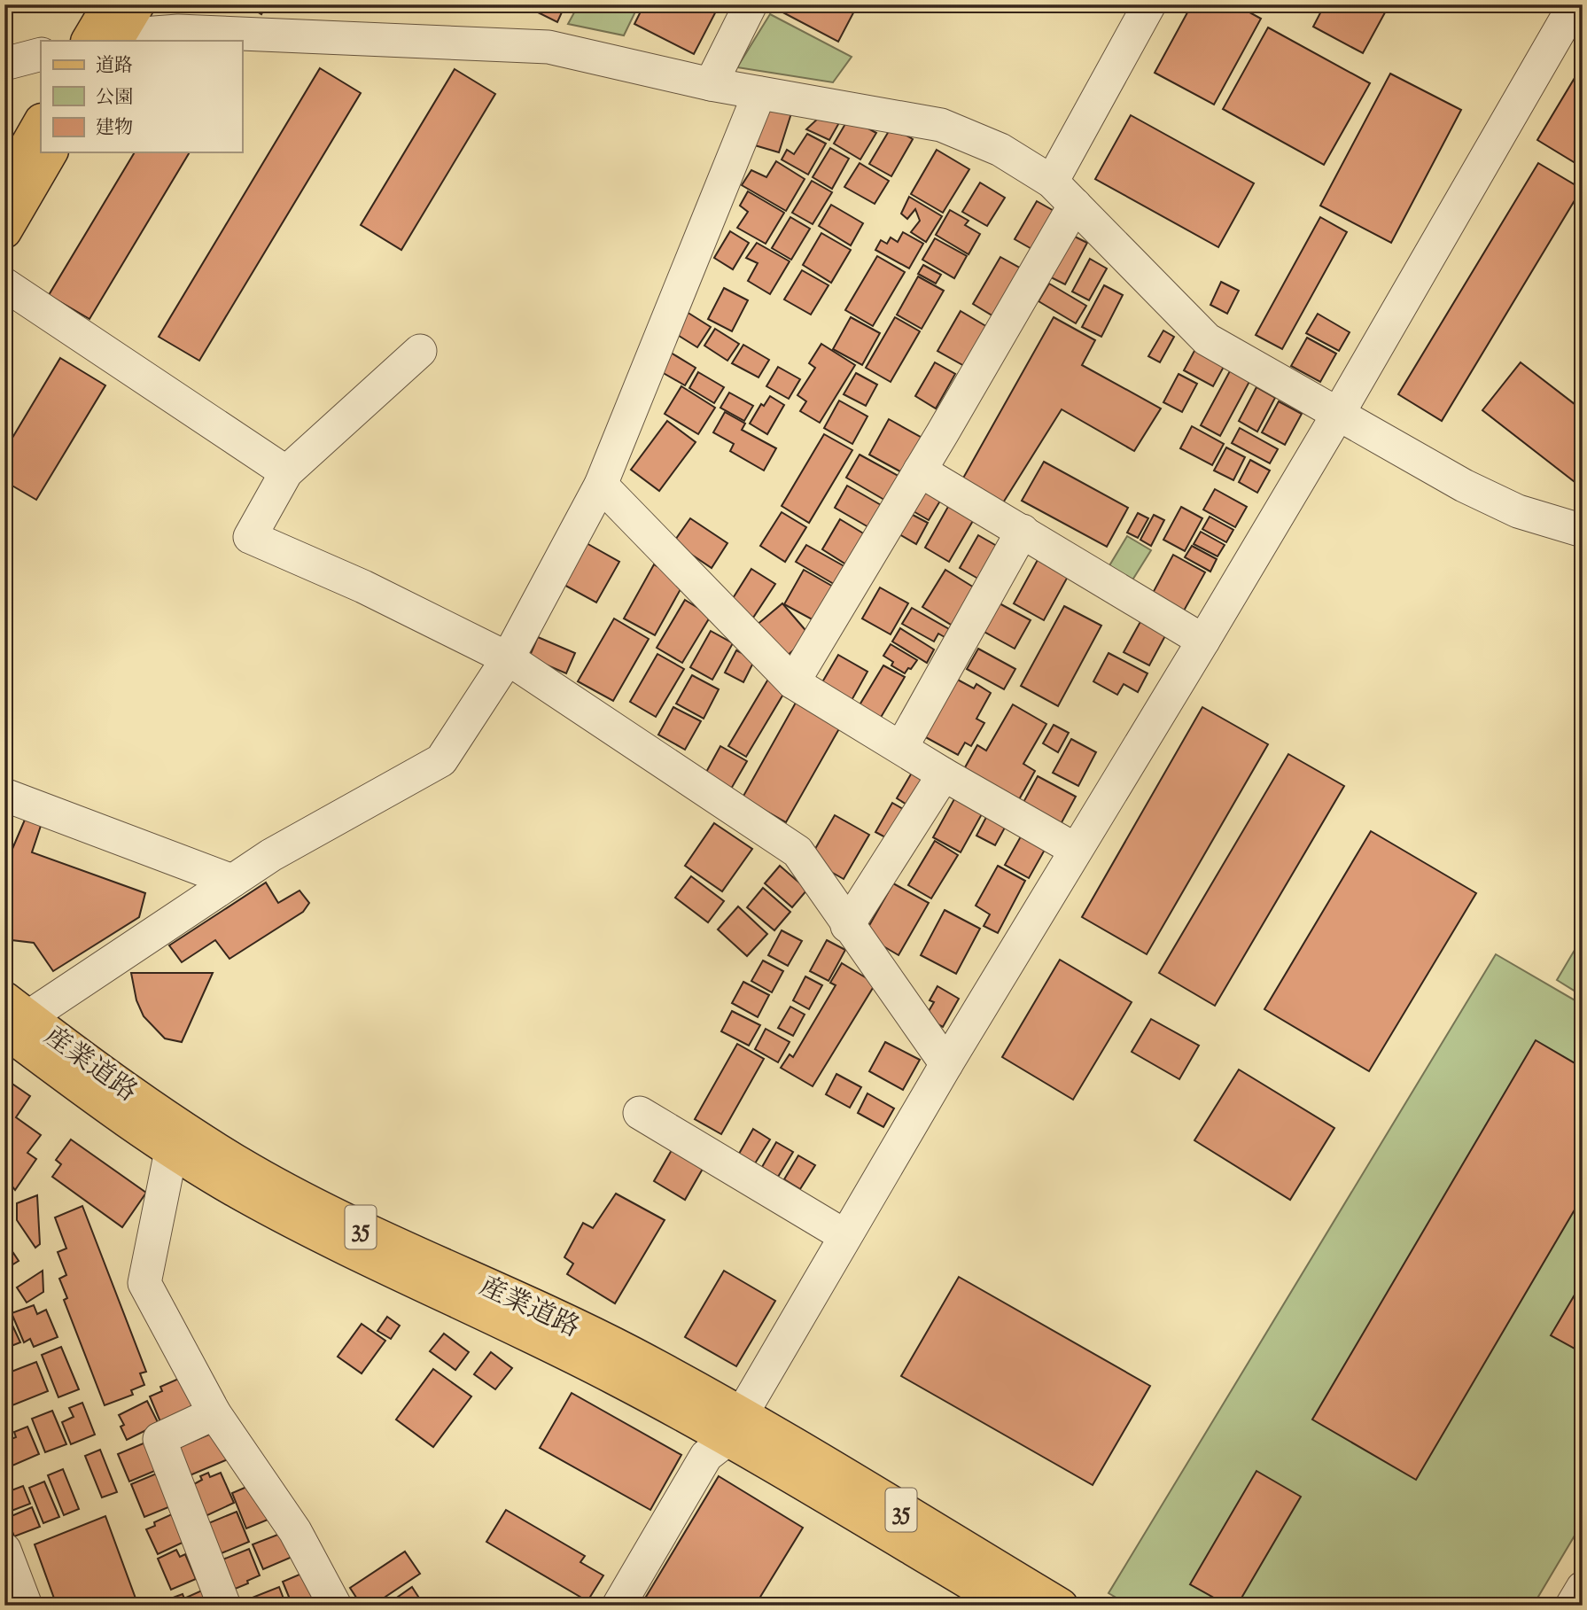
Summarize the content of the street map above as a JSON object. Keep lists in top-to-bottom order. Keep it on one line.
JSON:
{"streets":{"main road":["産業道路","35"]},"legend":["道路","公園","建物"]}
